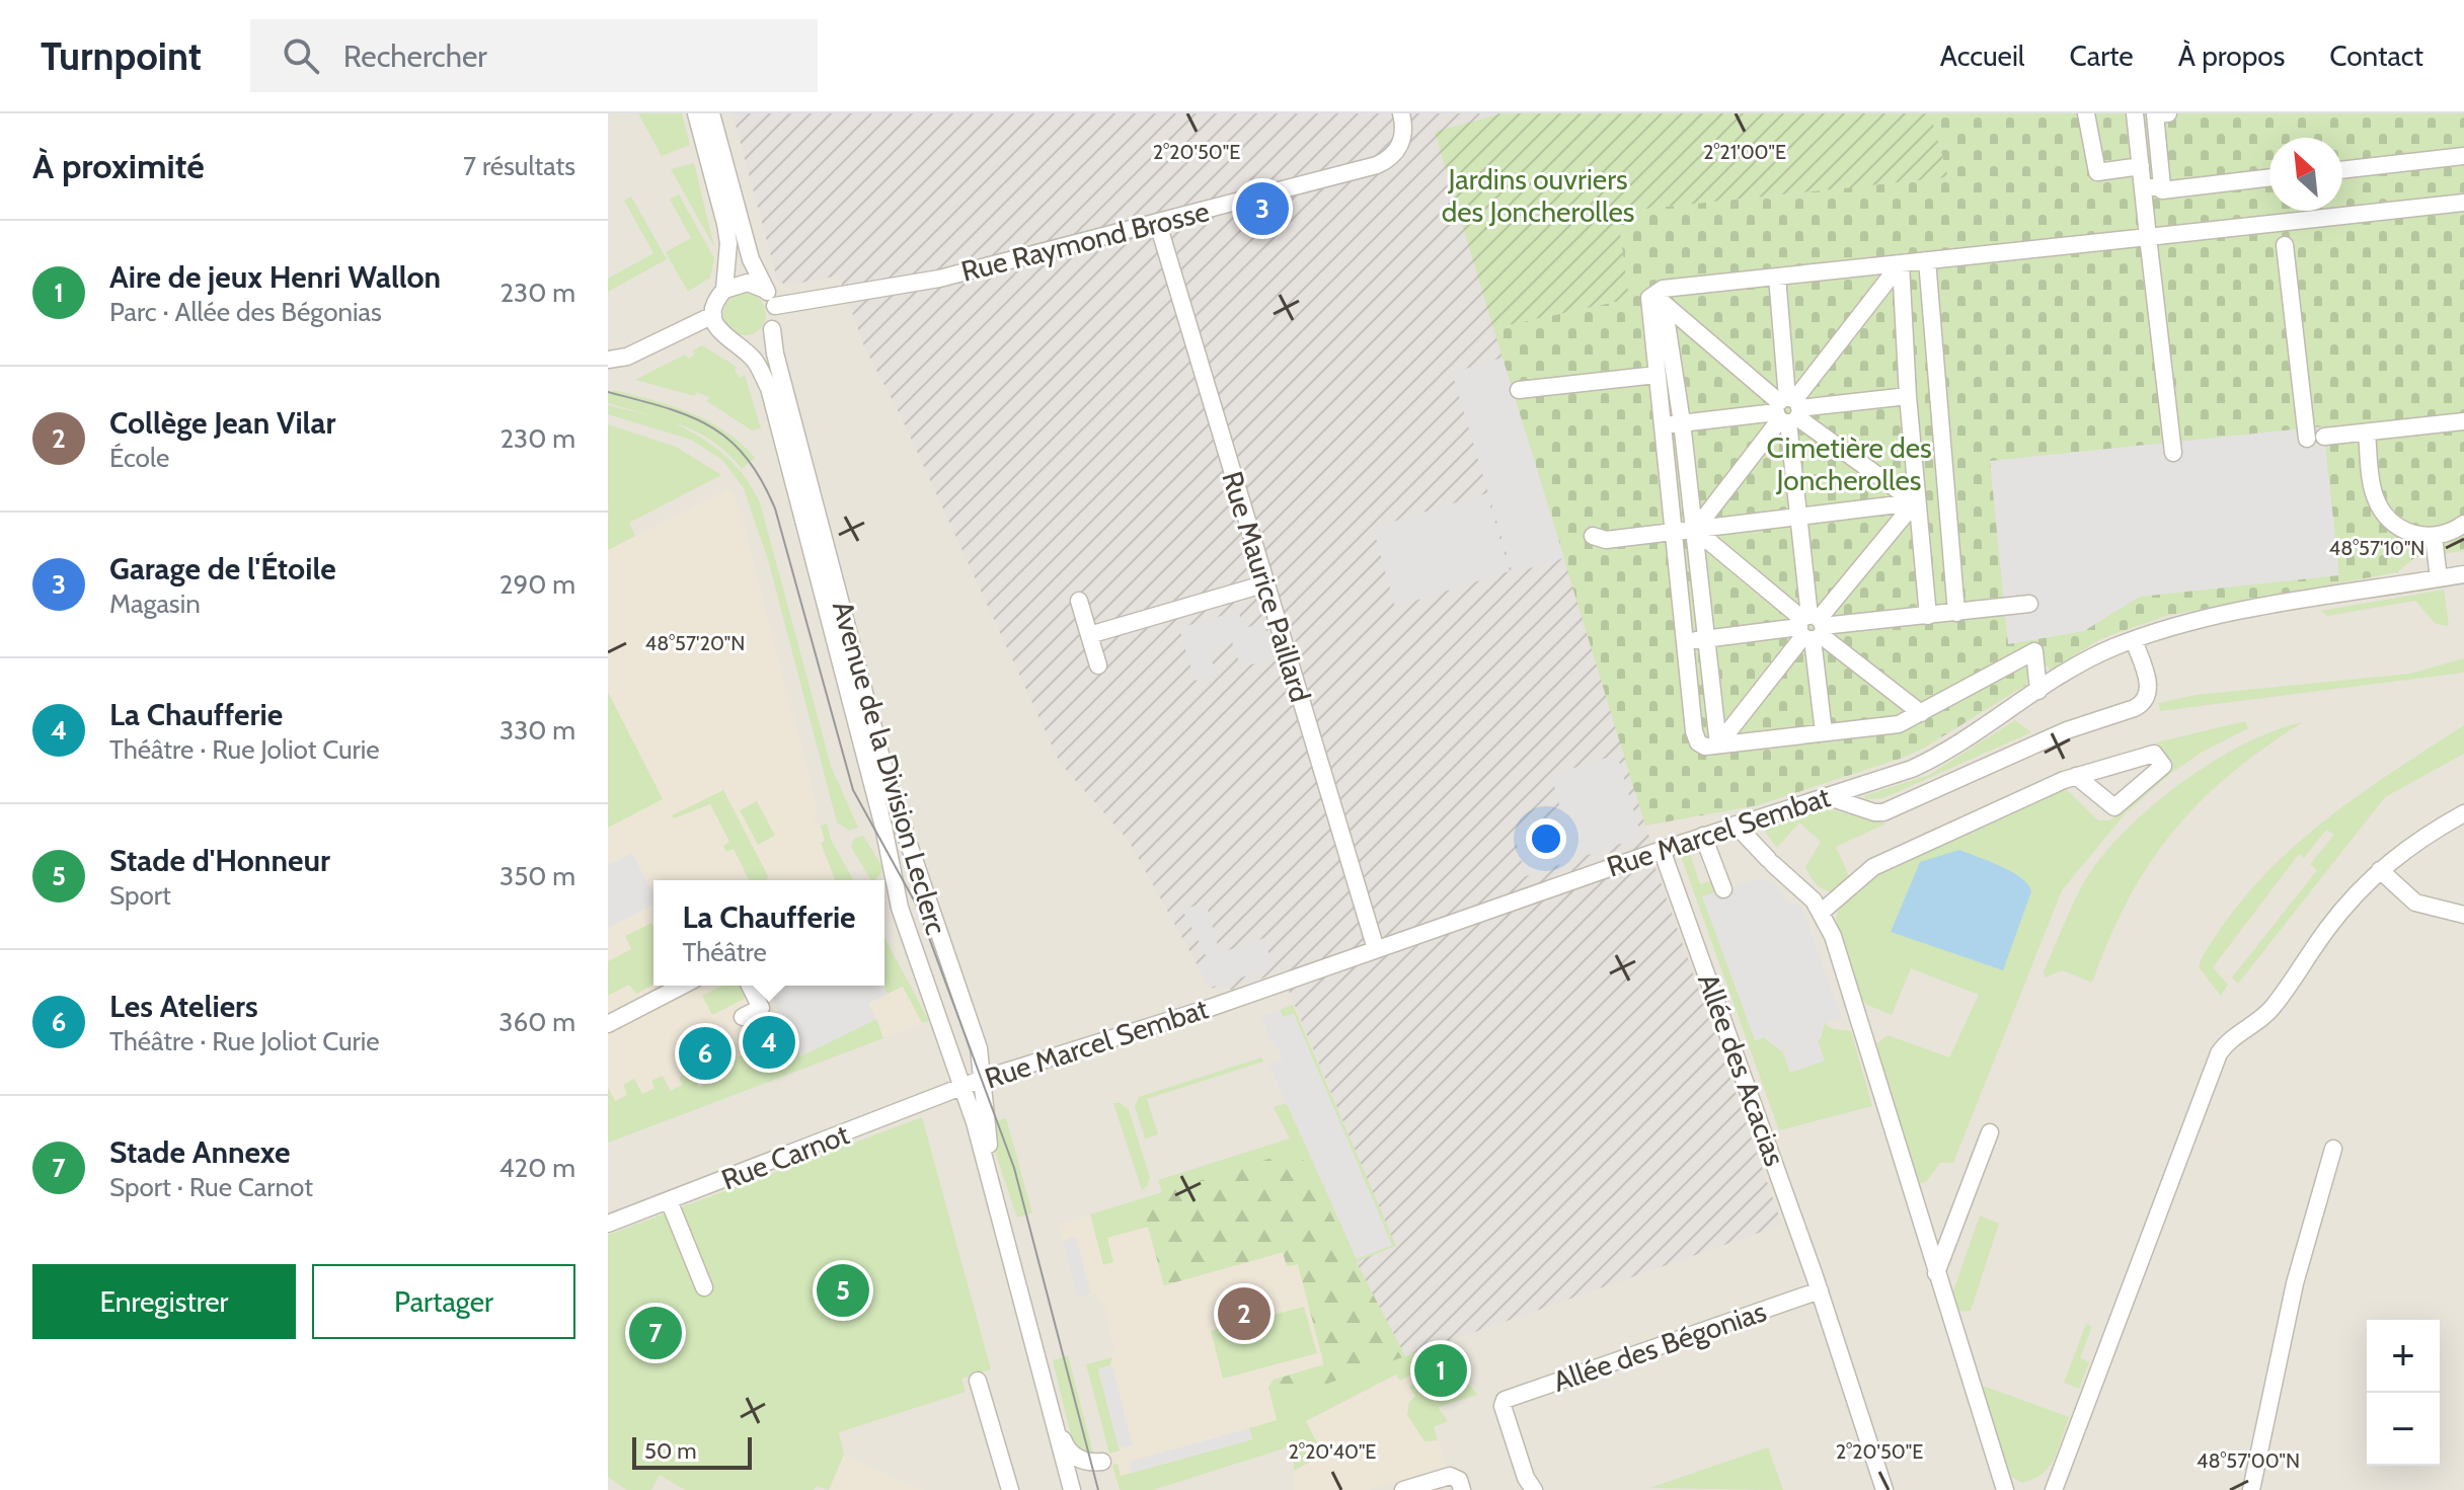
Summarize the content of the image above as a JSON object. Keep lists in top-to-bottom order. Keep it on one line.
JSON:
{"streets":{"street":["Rue Raymond Brosse","Rue Maurice Paillard","Avenue de la Division Leclerc","Rue Marcel Sembat","Allée des Acacias","Rue Carnot","Allée des Bégonias"]},"crossings":[["Rue Raymond Brosse","Rue Maurice Paillard"],["Rue Raymond Brosse","Avenue de la Division Leclerc"],["Rue Maurice Paillard","Rue Marcel Sembat"],["Avenue de la Division Leclerc","Rue Marcel Sembat"],["Avenue de la Division Leclerc","Rue Carnot"],["Rue Marcel Sembat","Allée des Acacias"],["Rue Marcel Sembat","Rue Carnot"],["Allée des Acacias","Allée des Bégonias"]],"parks":["Jardins ouvriers des Joncherolles","Cimetière des Joncherolles"],"scale_bar":"50 m","north":"top left","page":{"header":"Turnpoint","search":"Rechercher","nav":["Accueil","Carte","À propos","Contact"],"heading":["À proximité","7 résultats"],"pins":["3","4","6","5","2","7","1"],"list":[{"mark":"1","name":"Aire de jeux Henri Wallon","note":"Parc · Allée des Bégonias","value":"230 m"},{"mark":"2","name":"Collège Jean Vilar","note":"École","value":"230 m"},{"mark":"3","name":"Garage de l'Étoile","note":"Magasin","value":"290 m"},{"mark":"4","name":"La Chaufferie","note":"Théâtre · Rue Joliot Curie","value":"330 m"},{"mark":"5","name":"Stade d'Honneur","note":"Sport","value":"350 m"},{"mark":"6","name":"Les Ateliers","note":"Théâtre · Rue Joliot Curie","value":"360 m"},{"mark":"7","name":"Stade Annexe","note":"Sport · Rue Carnot","value":"420 m"}],"popup":["La Chaufferie","Théâtre"],"buttons":["Enregistrer","Partager"],"map_buttons":["+","−"],"scale":"50 m"},"coordinates":["2°20'50\"E","2°21'00\"E","48°57'10\"N","48°57'20\"N","2°20'40\"E","48°57'00\"N"]}
